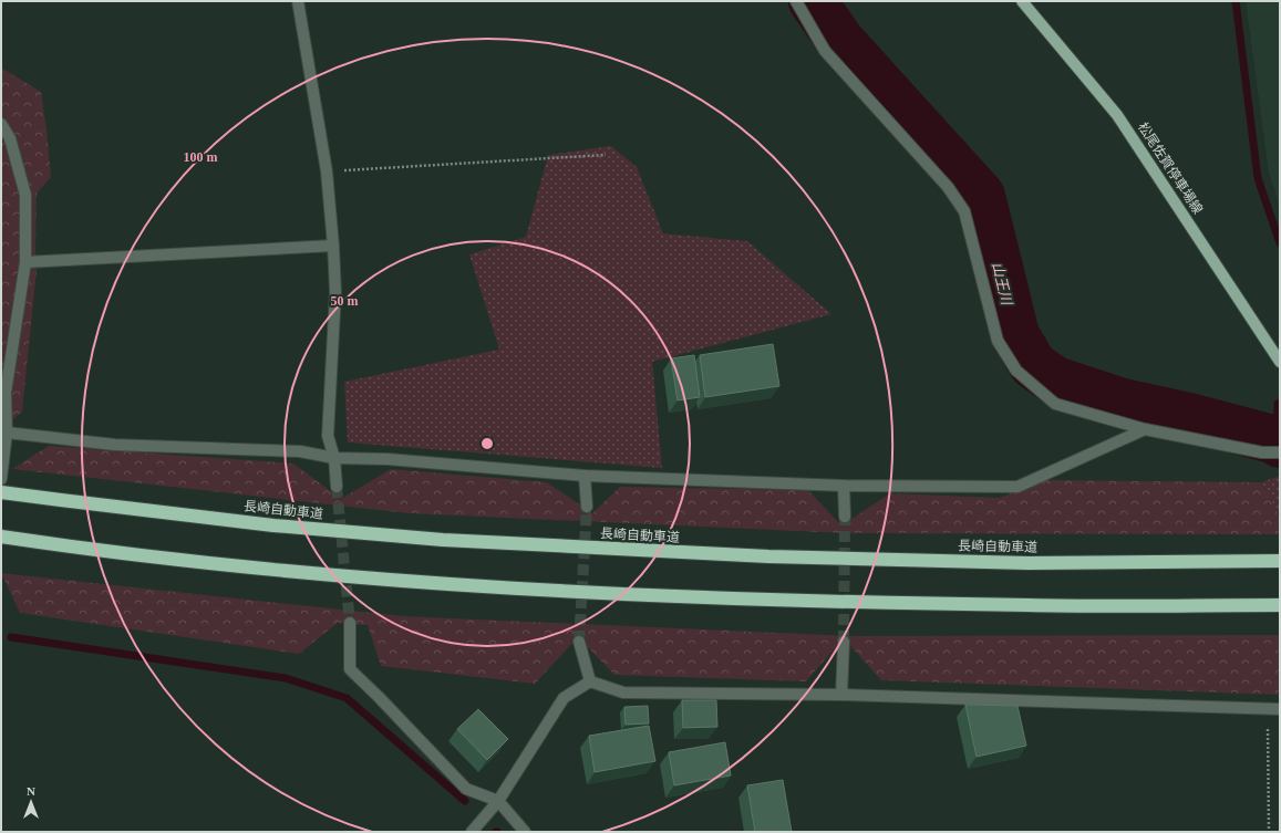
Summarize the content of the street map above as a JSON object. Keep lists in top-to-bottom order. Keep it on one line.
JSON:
{"streets":{"highway":["長崎自動車道"],"main road":["松尾佐賀停車場線"]},"water":["山王川"],"north":"top","rings":["100 m","50 m"]}
